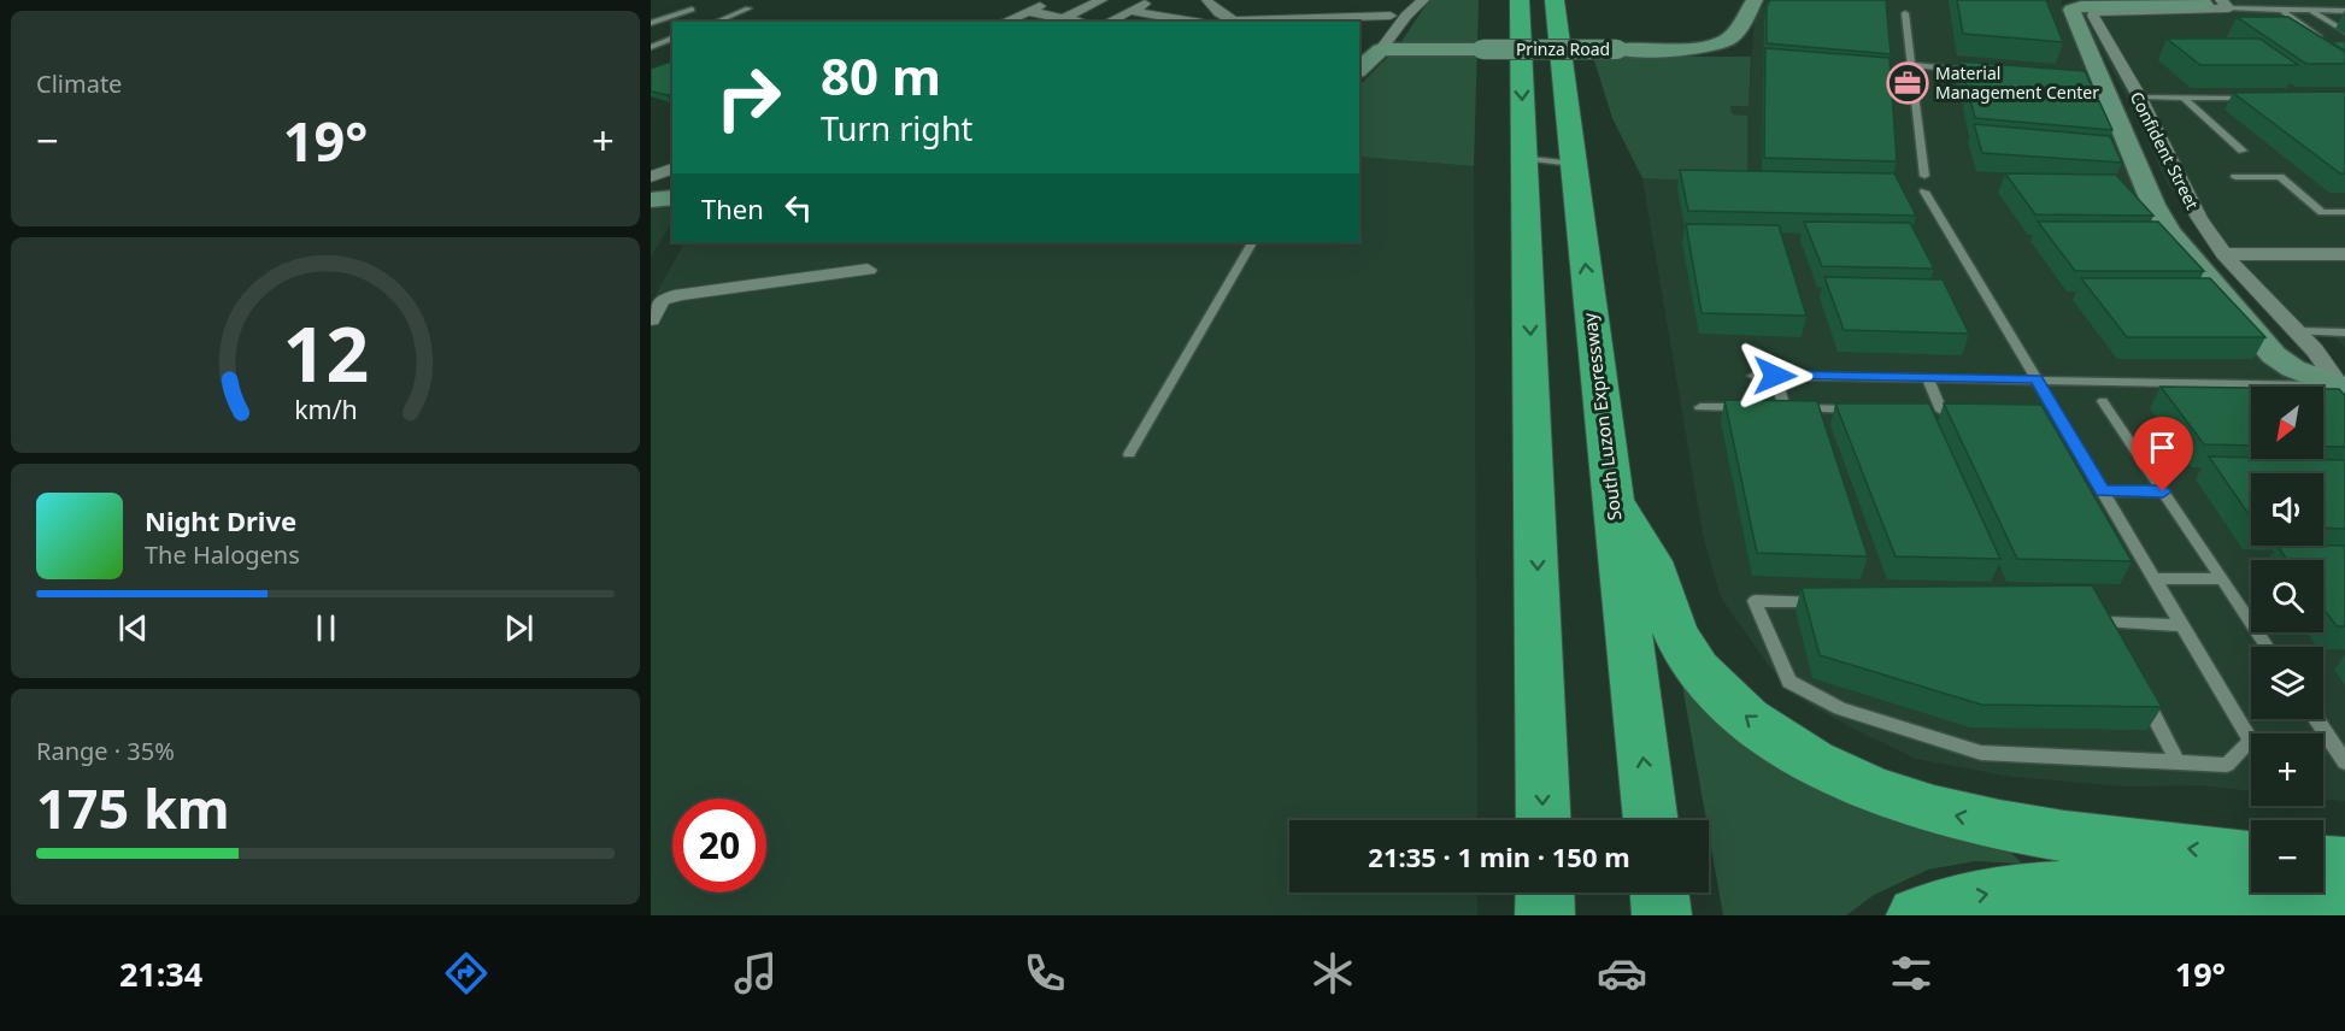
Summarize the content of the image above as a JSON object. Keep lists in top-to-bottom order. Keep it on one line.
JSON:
{"streets":{"highway":["South Luzon Expressway"],"street":["Prinza Road","Confident Street"]},"places":{"office":["Material Management Center"]},"north":"bottom left","page":{"tile":["Climate",["Range · 35%","175 km"]],"turn":["80 m","Turn right"],"heat":["−","19°","+"],"then":"Then","map_buttons":["+","−"],"song":["Night Drive","The Halogens"],"limit":"20","trip":"21:35 · 1 min · 150 m","tabs":["21:34","19°"],"gauge":["12","km/h"]}}
